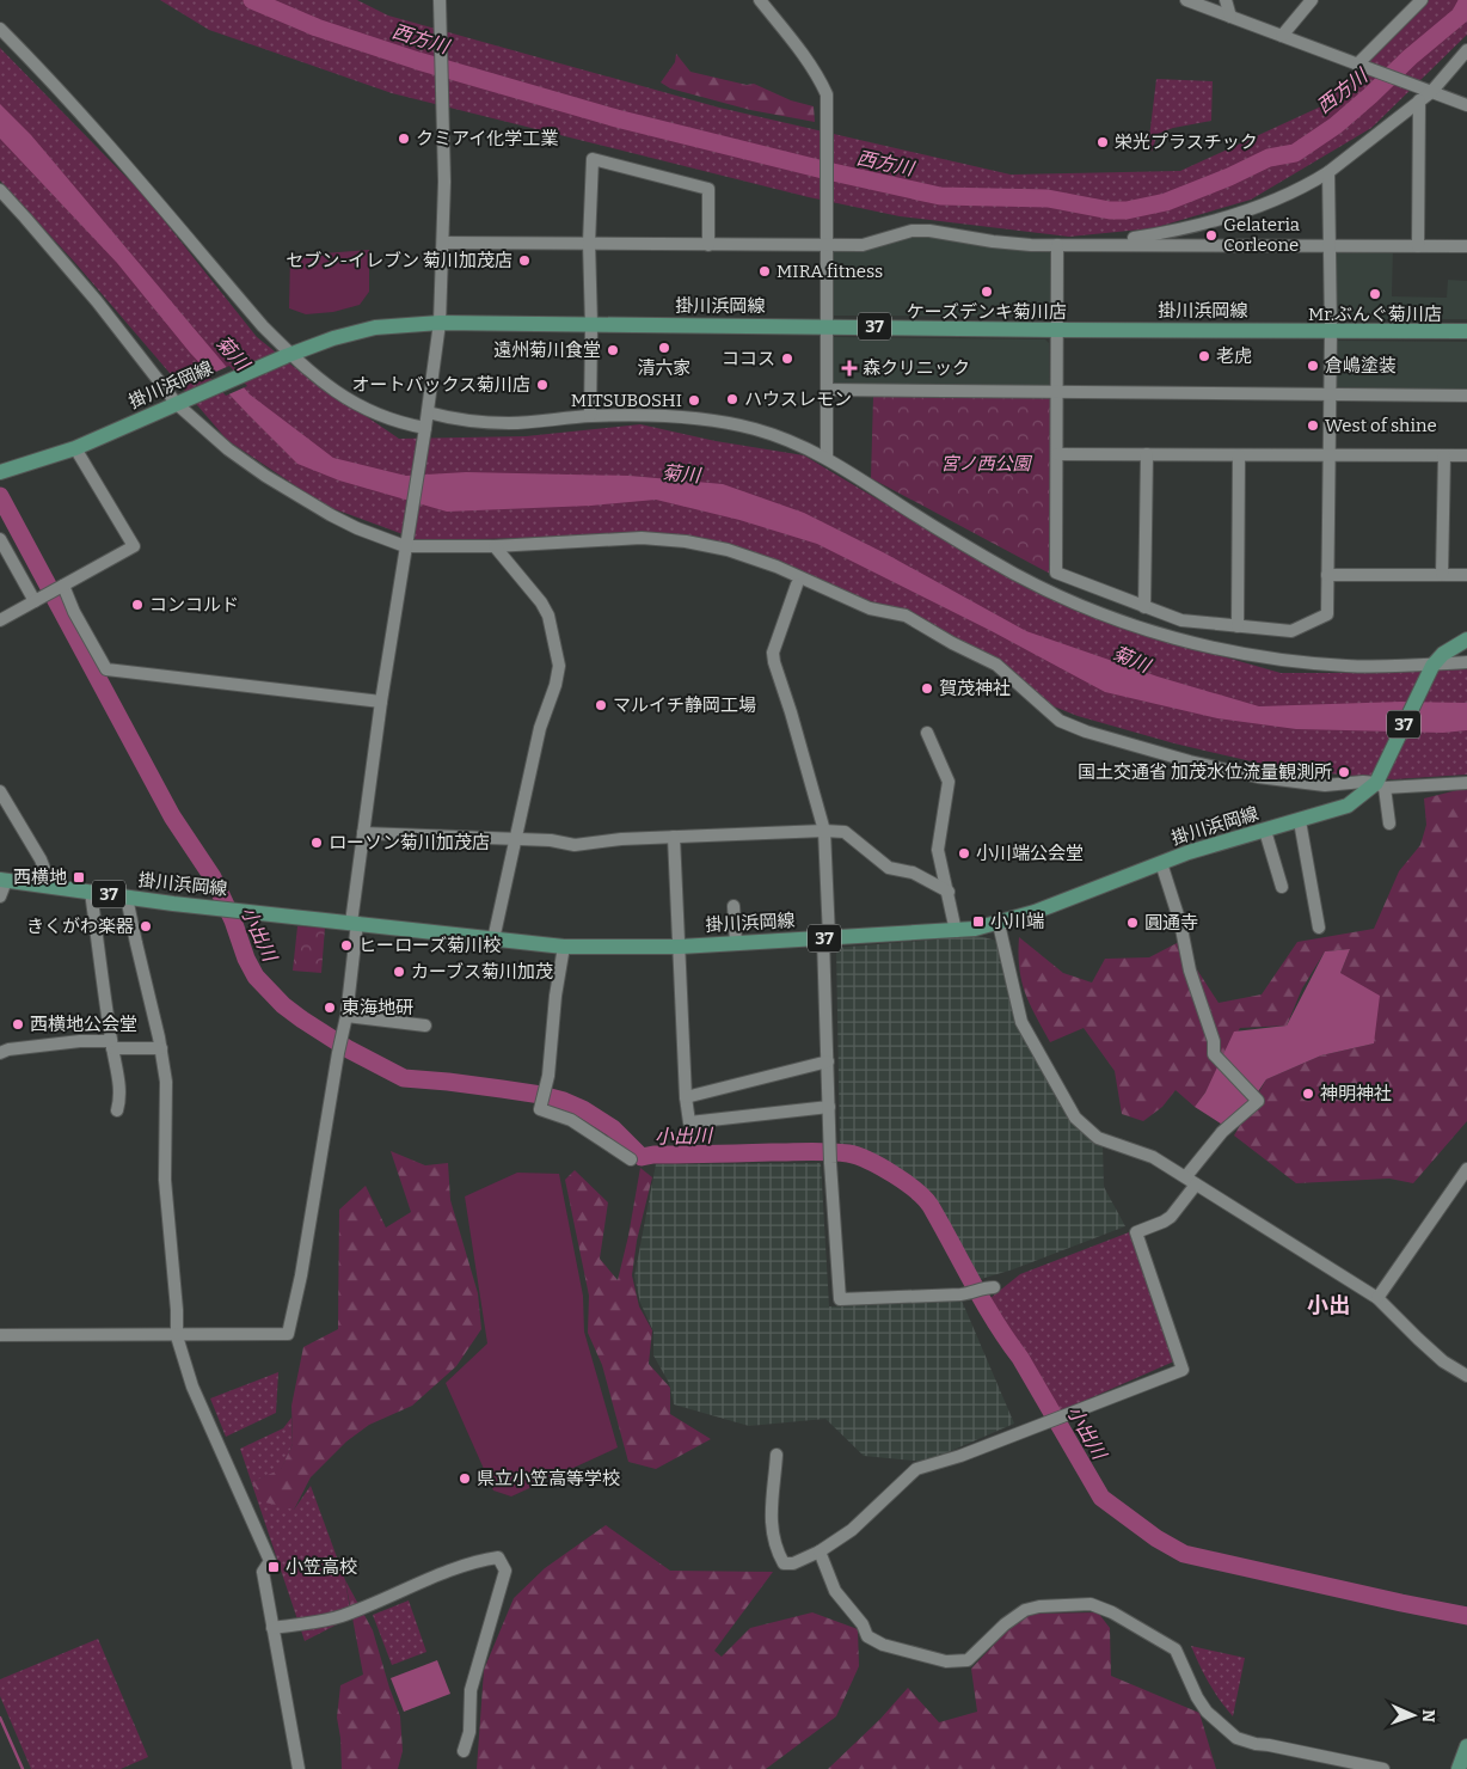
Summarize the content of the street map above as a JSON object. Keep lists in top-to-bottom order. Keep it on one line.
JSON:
{"streets":{"main road":["掛川浜岡線","37"]},"districts":["小出"],"water":["西方川","菊川","小出川"],"parks":["宮ノ西公園"],"places":{"other":["クミアイ化学工業","栄光プラスチック","Gelateria Corleone","セブン-イレブン 菊川加茂店","MIRA fitness","ケーズデンキ菊川店","Mr.ぶんぐ菊川店","清六家","遠州菊川食堂","老虎","ココス","倉嶋塗装","オートバックス菊川店","ハウスレモン","MITSUBOSHI","West of shine","コンコルド","賀茂神社","マルイチ静岡工場","国土交通省 加茂水位流量観測所","ローソン菊川加茂店","小川端公会堂","圓通寺","きくがわ楽器","ヒーローズ菊川校","カーブス菊川加茂","東海地研","西横地公会堂","神明神社","県立小笠高等学校"],"health":["森クリニック"],"transit":["西横地","小川端","小笠高校"]},"north":"right"}
